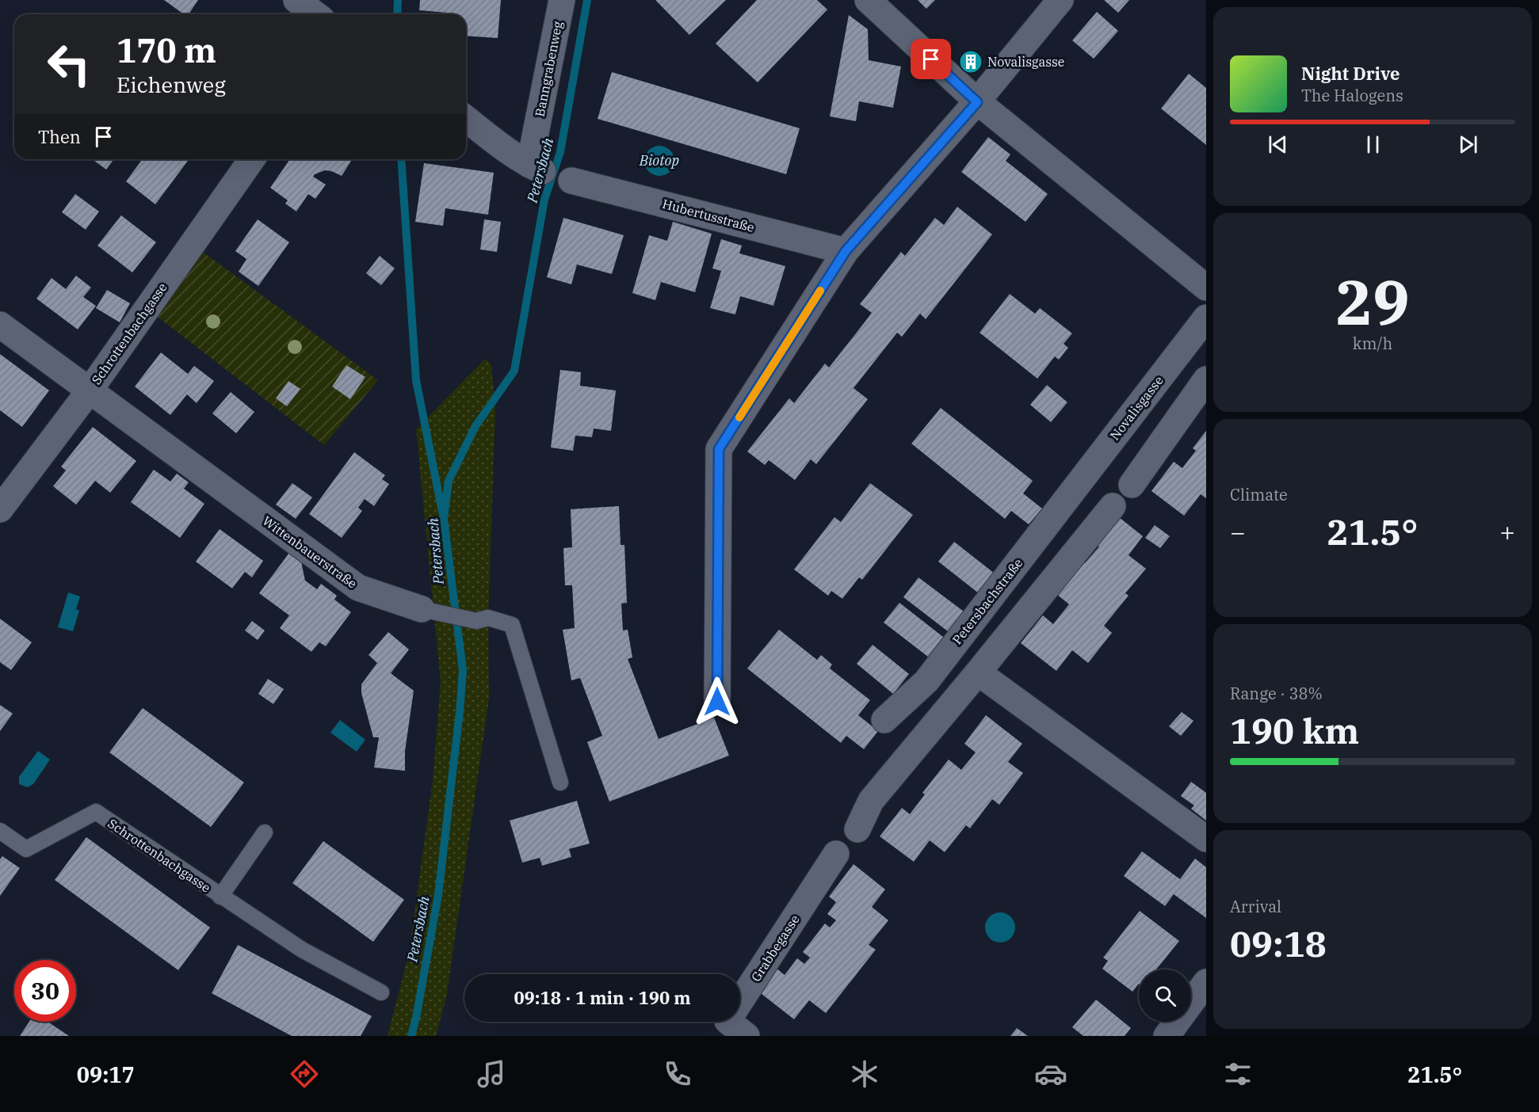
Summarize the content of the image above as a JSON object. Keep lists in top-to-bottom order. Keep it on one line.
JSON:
{"streets":{"street":["Banngrabenweg","Hubertusstraße","Schrottenbachgasse","Novalisgasse","Wittenbauerstraße","Petersbachstraße","Grabbegasse"]},"crossings":[["Schrottenbachgasse","Wittenbauerstraße"],["Novalisgasse","Petersbachstraße"]],"water":["Biotop","Petersbach"],"places":{"building":["Novalisgasse"]},"page":{"turn":["170 m","Eichenweg"],"song":["Night Drive","The Halogens"],"then":"Then","tile":[["29","km/h"],"Climate",["Range · 38%","190 km"],["Arrival","09:18"]],"heat":["−","21.5°","+"],"limit":"30","trip":"09:18 · 1 min · 190 m","tabs":["09:17","21.5°"]}}
